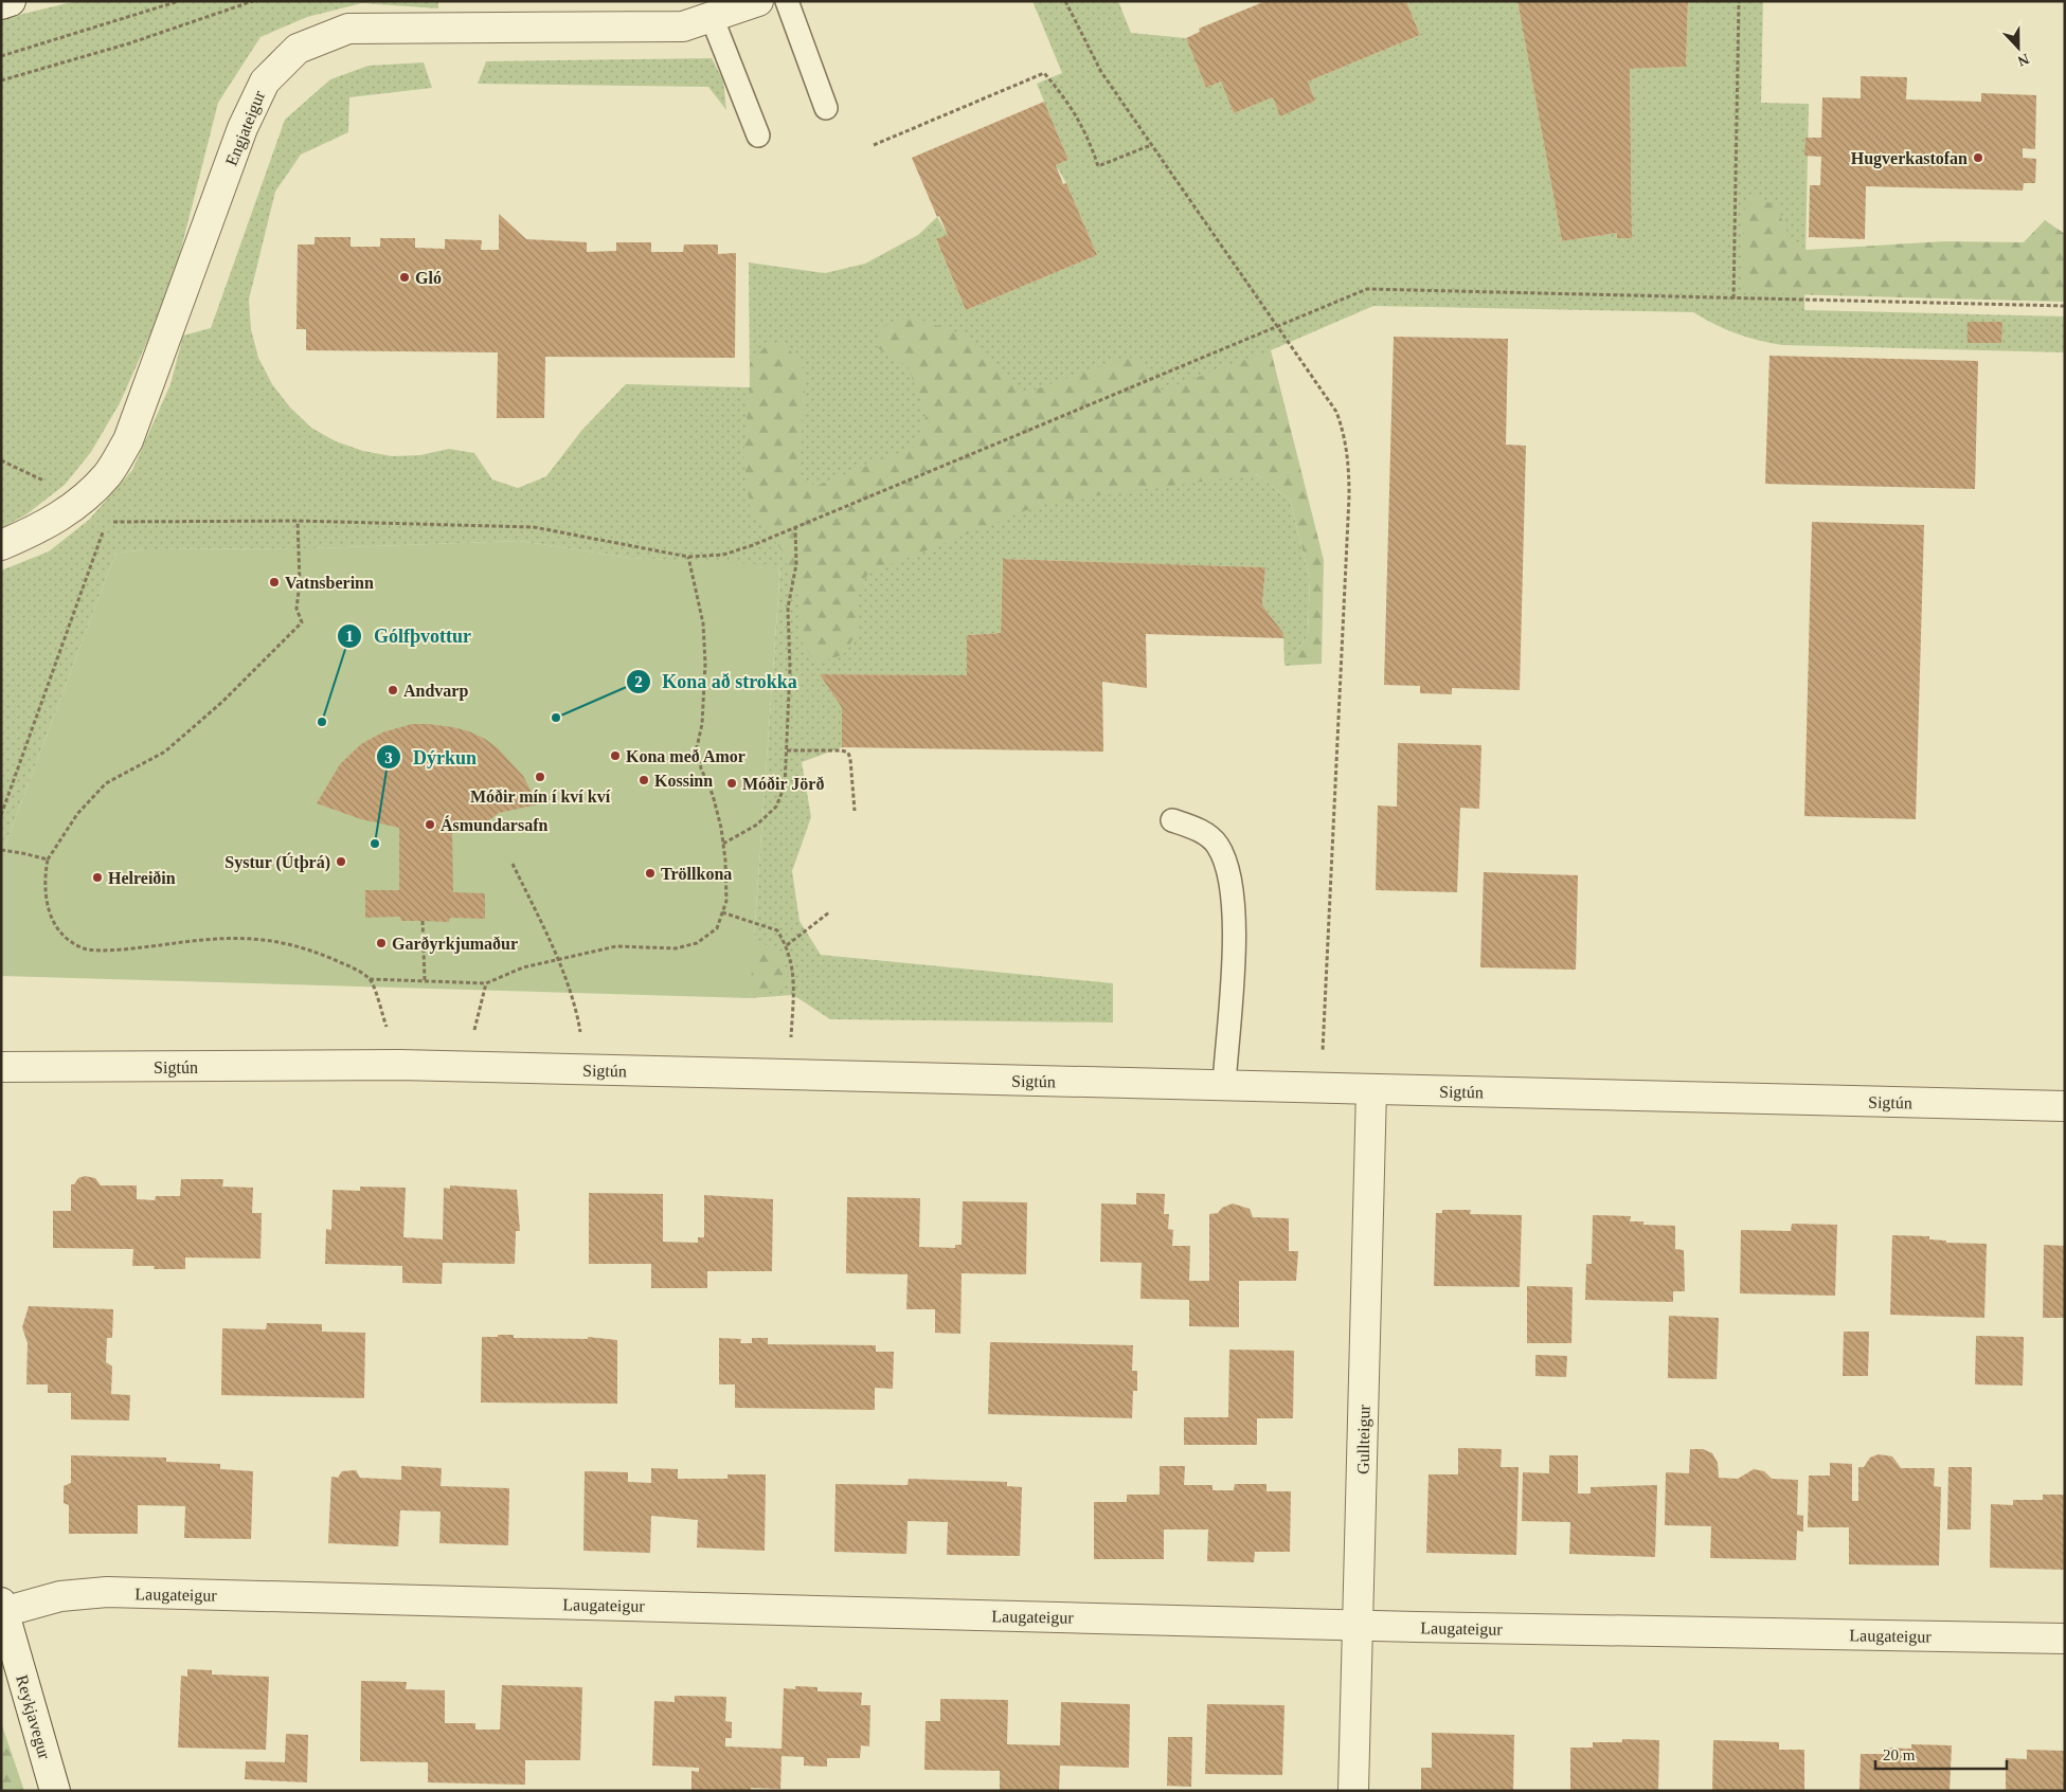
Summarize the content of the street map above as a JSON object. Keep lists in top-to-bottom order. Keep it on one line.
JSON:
{"streets":{"street":["Engjateigur","Sigtún","Gullteigur","Laugateigur","Reykjavegur"]},"crossings":[["Sigtún","Gullteigur"],["Gullteigur","Laugateigur"],["Laugateigur","Reykjavegur"]],"places":["Hugverkastofan","Gló","Vatnsberinn","Andvarp","Kona að strokka","Gólfþvottur","Kona með Amor","Móðir mín í kví kví","Kossinn","Móðir Jörð","Ásmundarsafn","Dýrkun","Systur (Útþrá)","Tröllkona","Helreiðin","Garðyrkjumaður"],"scale_bar":"20 m","north":"bottom"}
